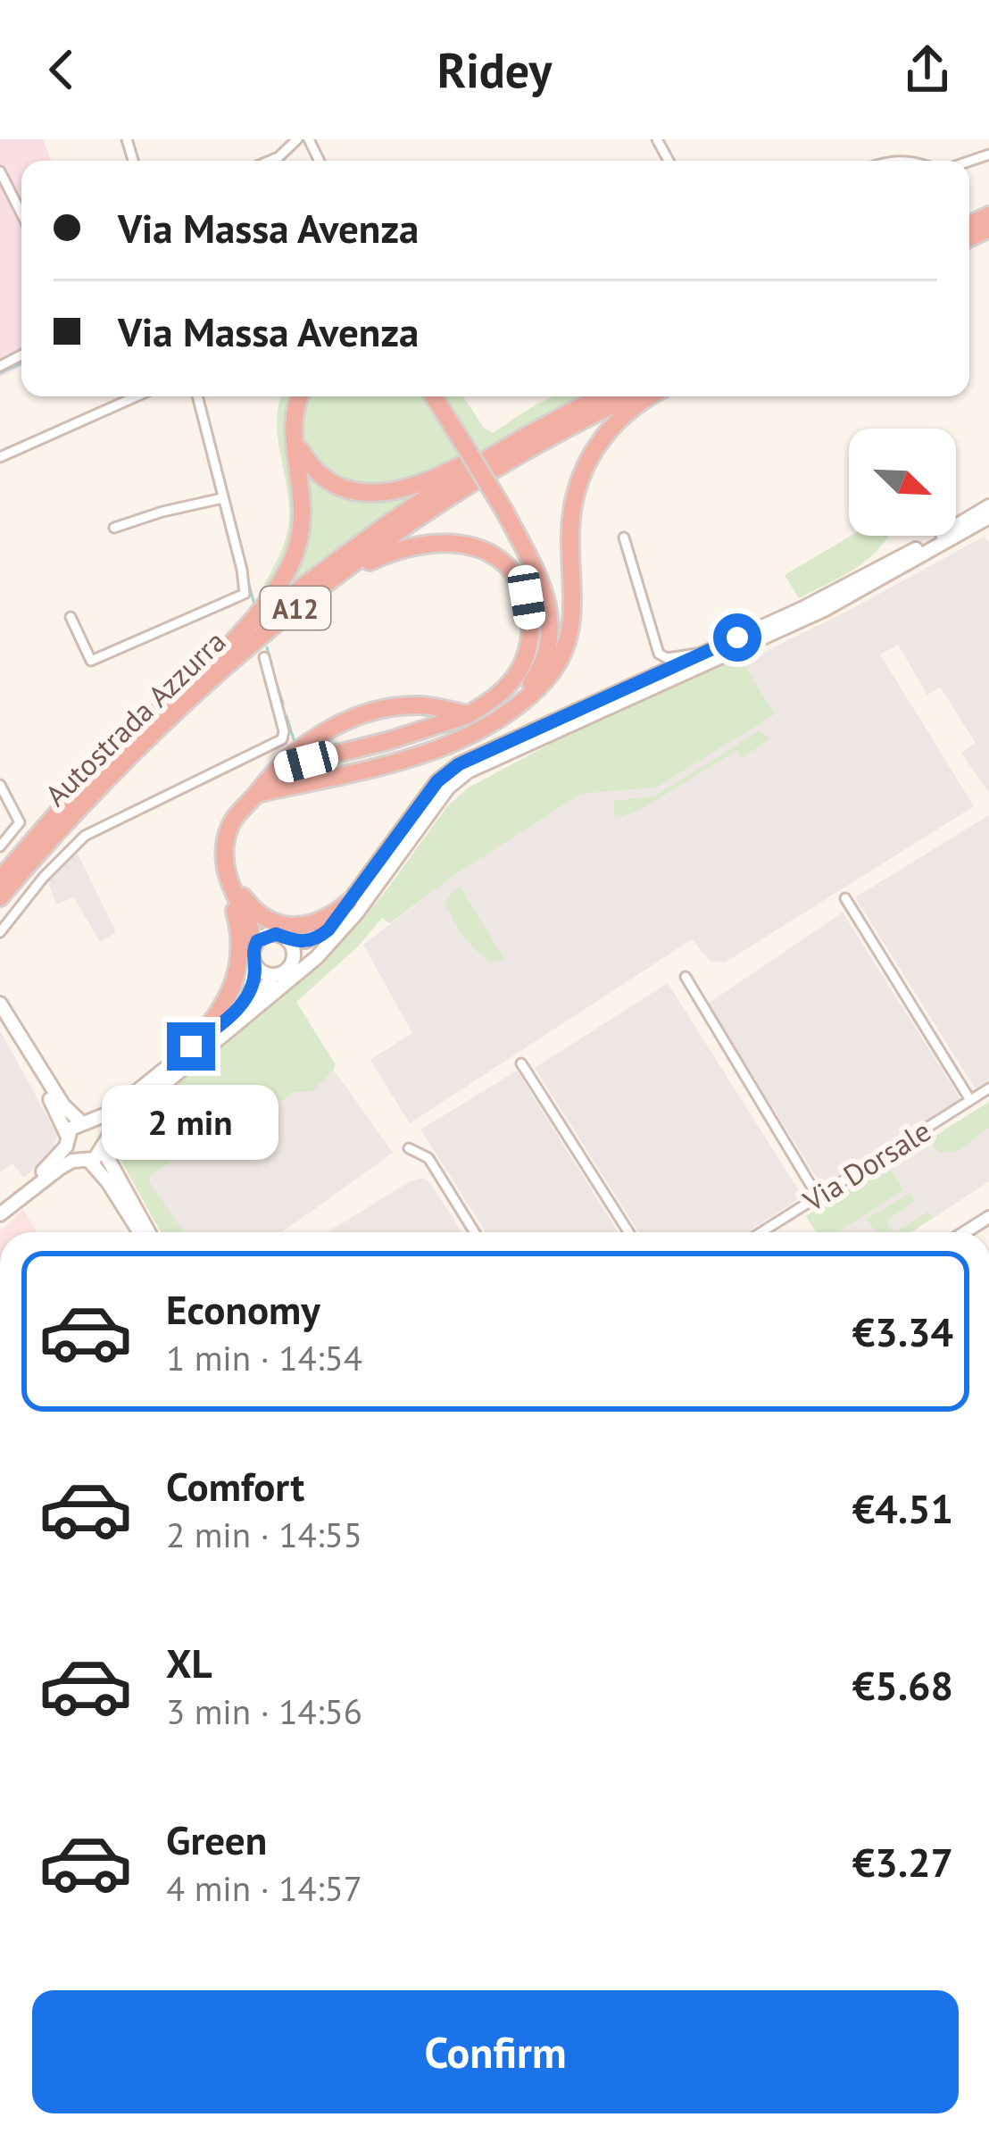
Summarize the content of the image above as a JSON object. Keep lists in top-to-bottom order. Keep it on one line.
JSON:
{"streets":{"highway":["A12","Autostrada Azzurra"],"street":["Via Dorsale"]},"crossings":[["A12","Autostrada Azzurra"]],"north":"bottom right","page":{"header":"Ridey","banner":["Via Massa Avenza","Via Massa Avenza"],"bubble":"2 min","list":[{"name":"Economy","note":"1 min · 14:54","value":"€3.34"},{"name":"Comfort","note":"2 min · 14:55","value":"€4.51"},{"name":"XL","note":"3 min · 14:56","value":"€5.68"},{"name":"Green","note":"4 min · 14:57","value":"€3.27"}],"buttons":"Confirm"}}
